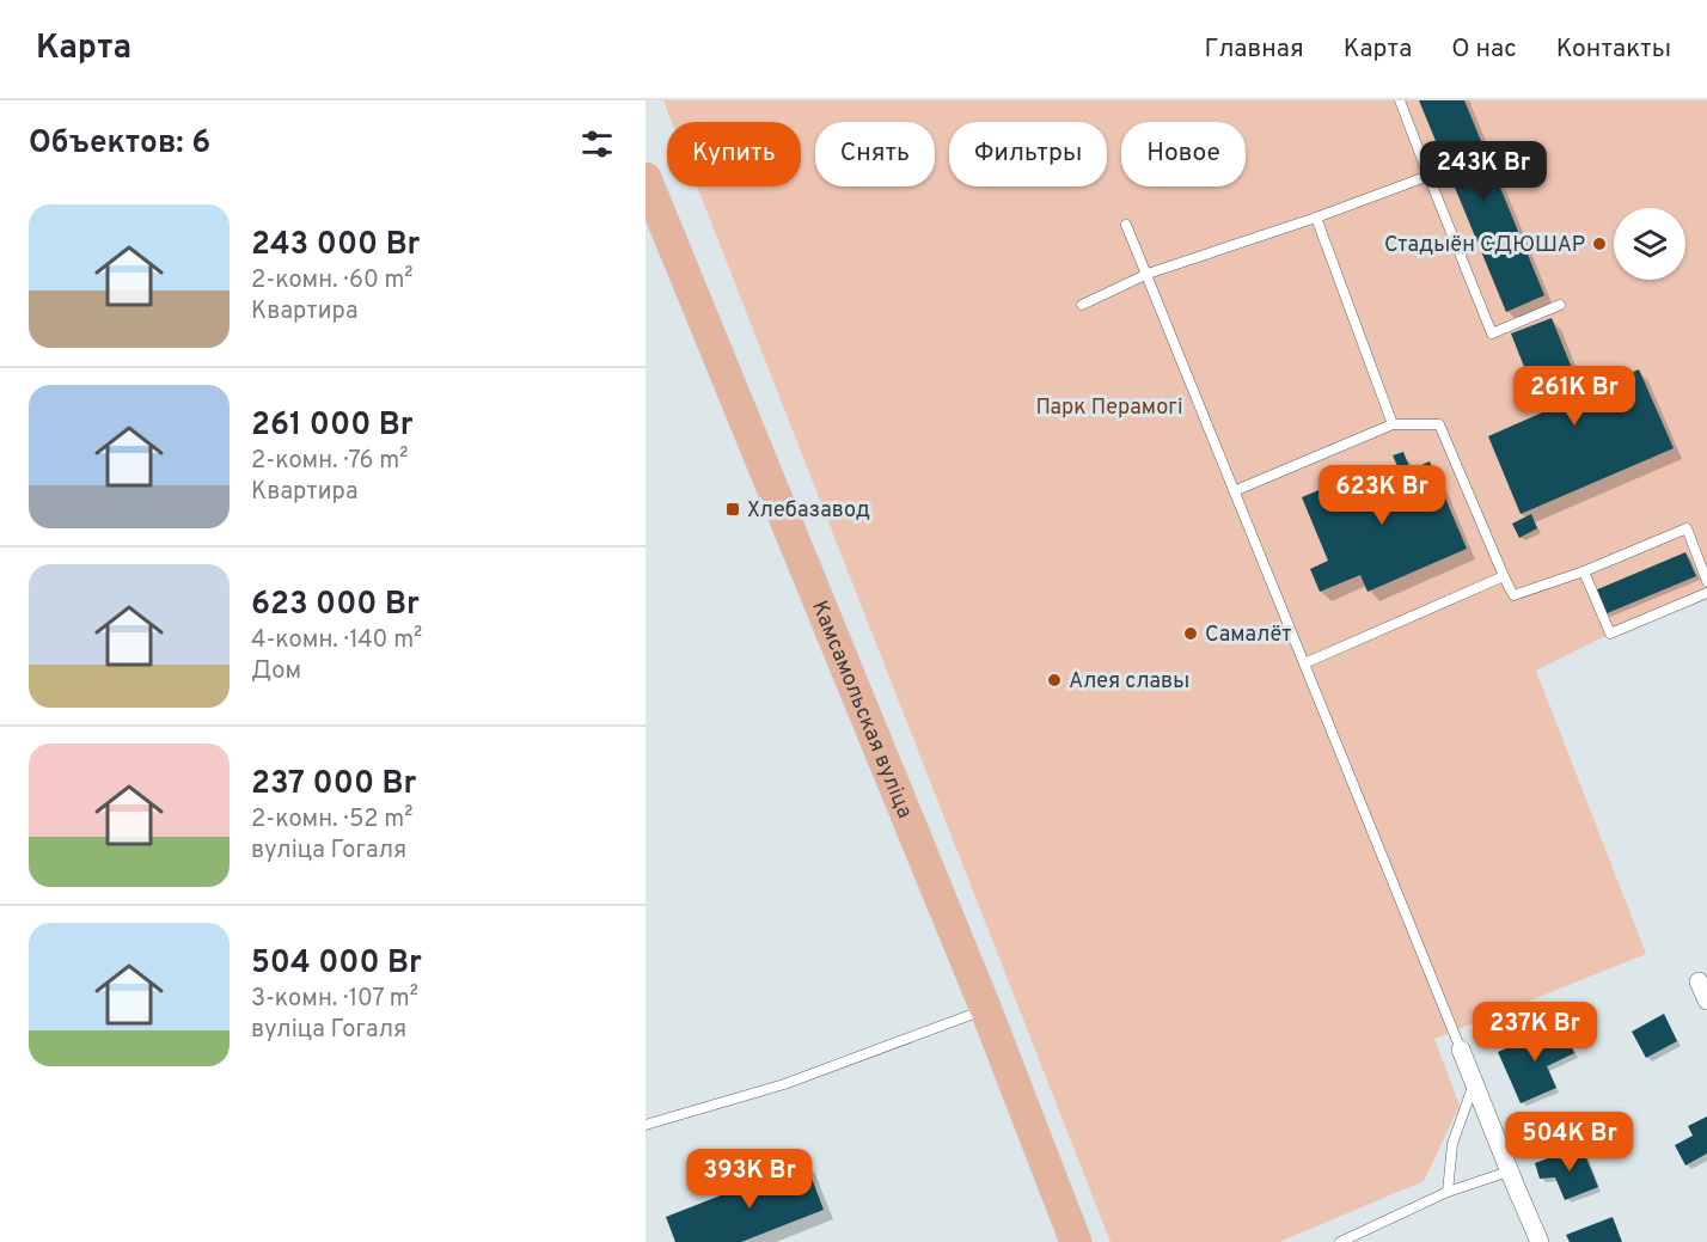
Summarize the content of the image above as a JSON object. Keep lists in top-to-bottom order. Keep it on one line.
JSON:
{"streets":{"main road":["Камсамольская вуліца"]},"parks":["Парк Перамогі"],"places":{"other":["Стадыён СДЮШАР","Самалёт","Алея славы"],"transit":["Хлебазавод"]},"page":{"header":"Карта","nav":["Главная","Карта","О нас","Контакты"],"heading":"Объектов: 6","chip":["Купить","Снять","Фильтры","Новое"],"price":["243K Br","261K Br","623K Br","237K Br","504K Br","393K Br"],"list":[{"name":"243 000 Br","note":"2-комн. · 60 m² · Квартира"},{"name":"261 000 Br","note":"2-комн. · 76 m² · Квартира"},{"name":"623 000 Br","note":"4-комн. · 140 m² · Дом"},{"name":"237 000 Br","note":"2-комн. · 52 m² · вуліца Гогаля"},{"name":"504 000 Br","note":"3-комн. · 107 m² · вуліца Гогаля"}]}}
